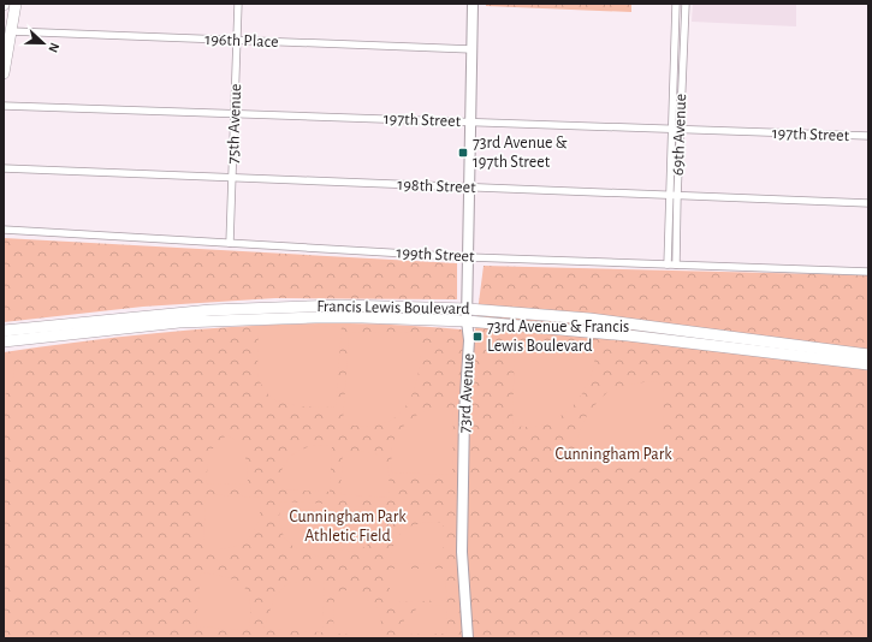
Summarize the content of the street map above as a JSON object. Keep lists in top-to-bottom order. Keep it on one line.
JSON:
{"streets":{"main road":["Francis Lewis Boulevard"],"street":["196th Place","197th Street","75th Avenue","69th Avenue","198th Street","199th Street","73rd Avenue"]},"crossings":[["196th Place","75th Avenue"],["196th Place","73rd Avenue"],["197th Street","75th Avenue"],["197th Street","69th Avenue"],["197th Street","73rd Avenue"],["75th Avenue","198th Street"],["75th Avenue","199th Street"],["69th Avenue","198th Street"],["69th Avenue","199th Street"],["198th Street","73rd Avenue"],["199th Street","73rd Avenue"],["Francis Lewis Boulevard","73rd Avenue"]],"parks":["Cunningham Park","Cunningham Park Athletic Field"],"places":{"transit":["73rd Avenue & 197th Street","73rd Avenue & Francis Lewis Boulevard"]},"north":"right"}
